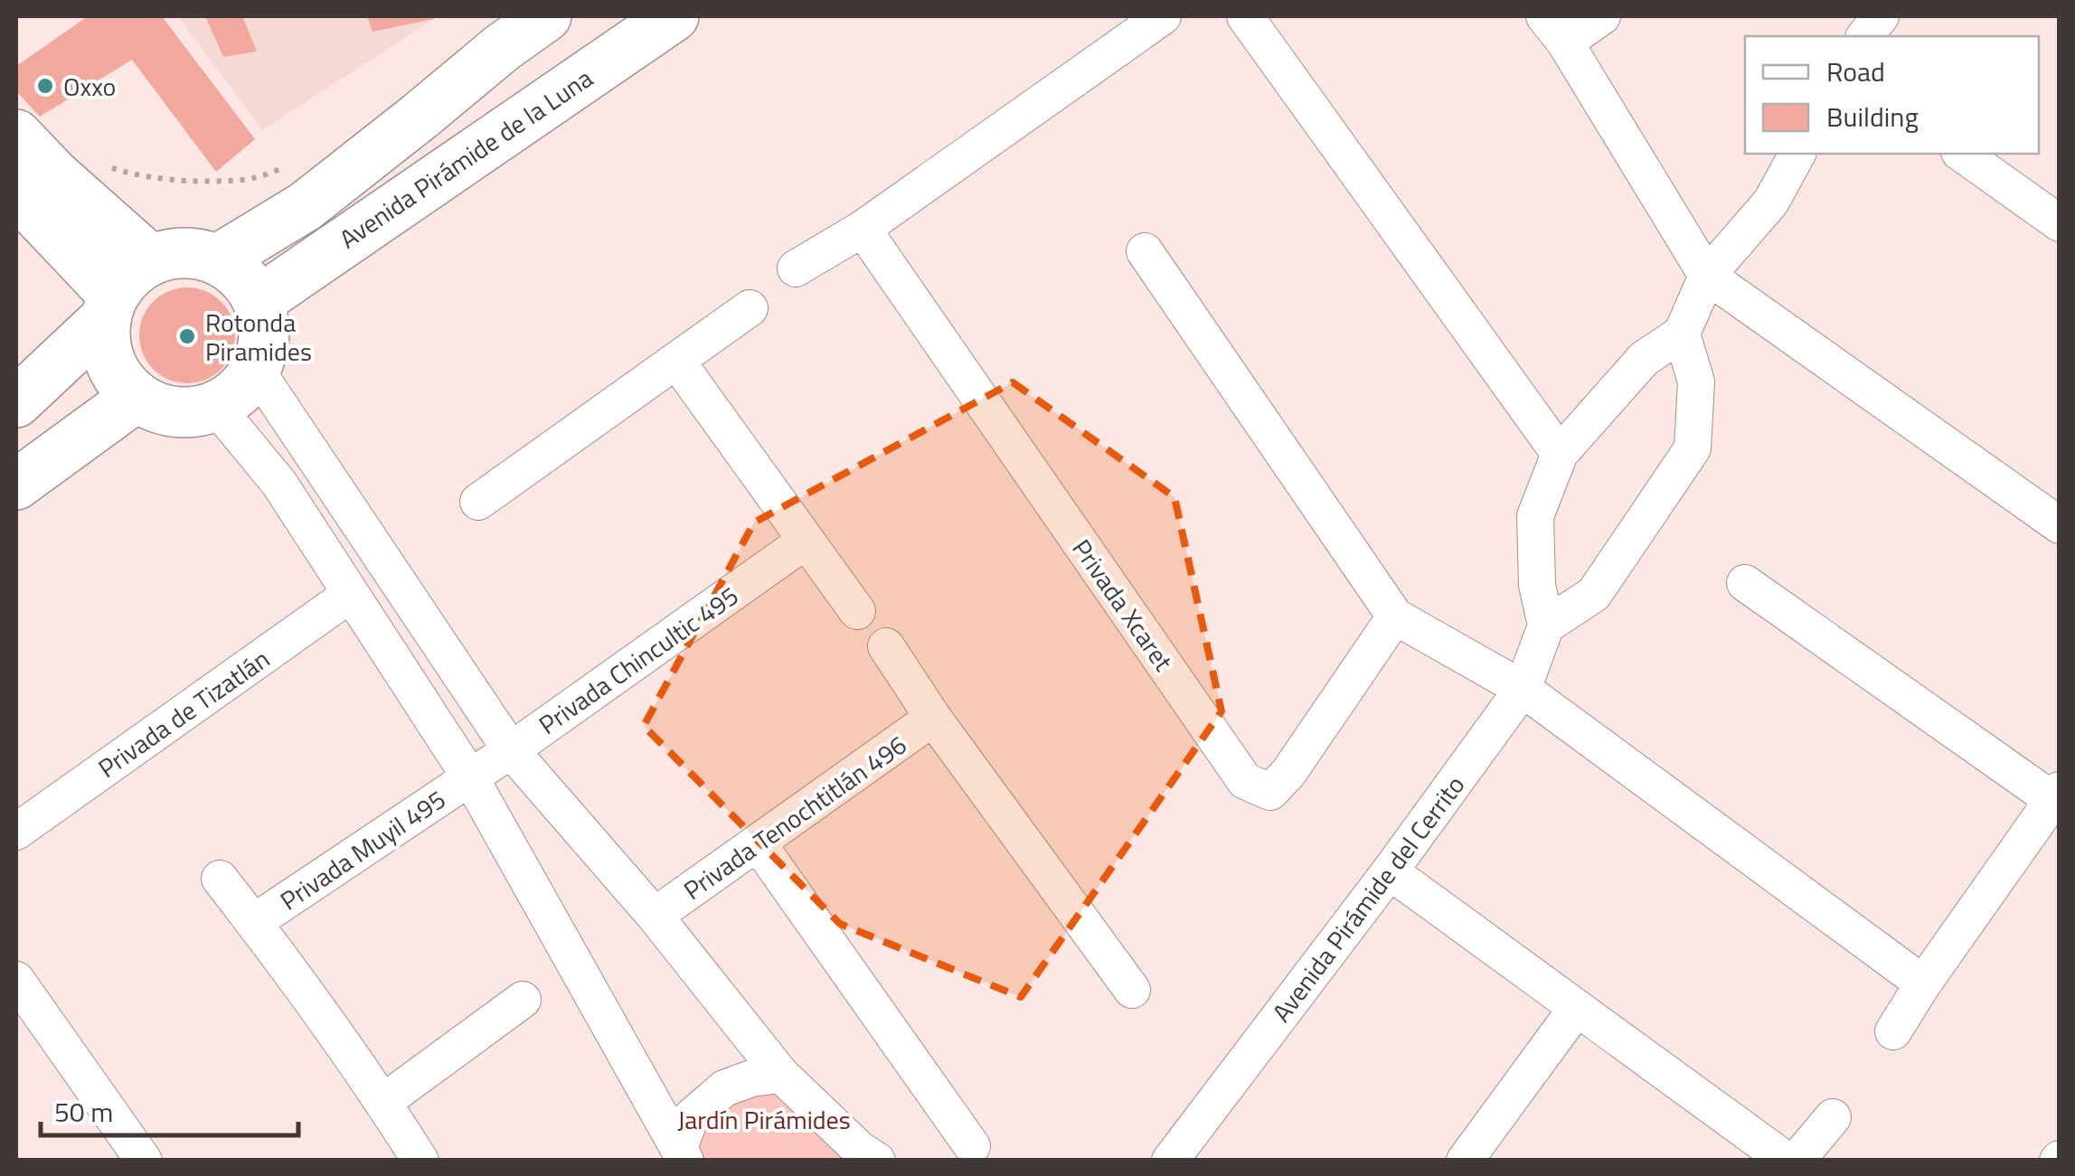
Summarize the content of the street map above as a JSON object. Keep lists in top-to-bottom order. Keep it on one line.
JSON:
{"streets":{"street":["Avenida Pirámide de la Luna","Privada Xcaret","Privada Chincultic 495","Privada de Tizatlán","Privada Tenochtitlán 496","Privada Muyil 495","Avenida Pirámide del Cerrito"]},"crossings":[["Privada Chincultic 495","Privada Muyil 495"]],"parks":["Jardín Pirámides"],"places":["Oxxo","Rotonda Piramides"],"legend":["Road","Building"],"scale_bar":"50 m"}
